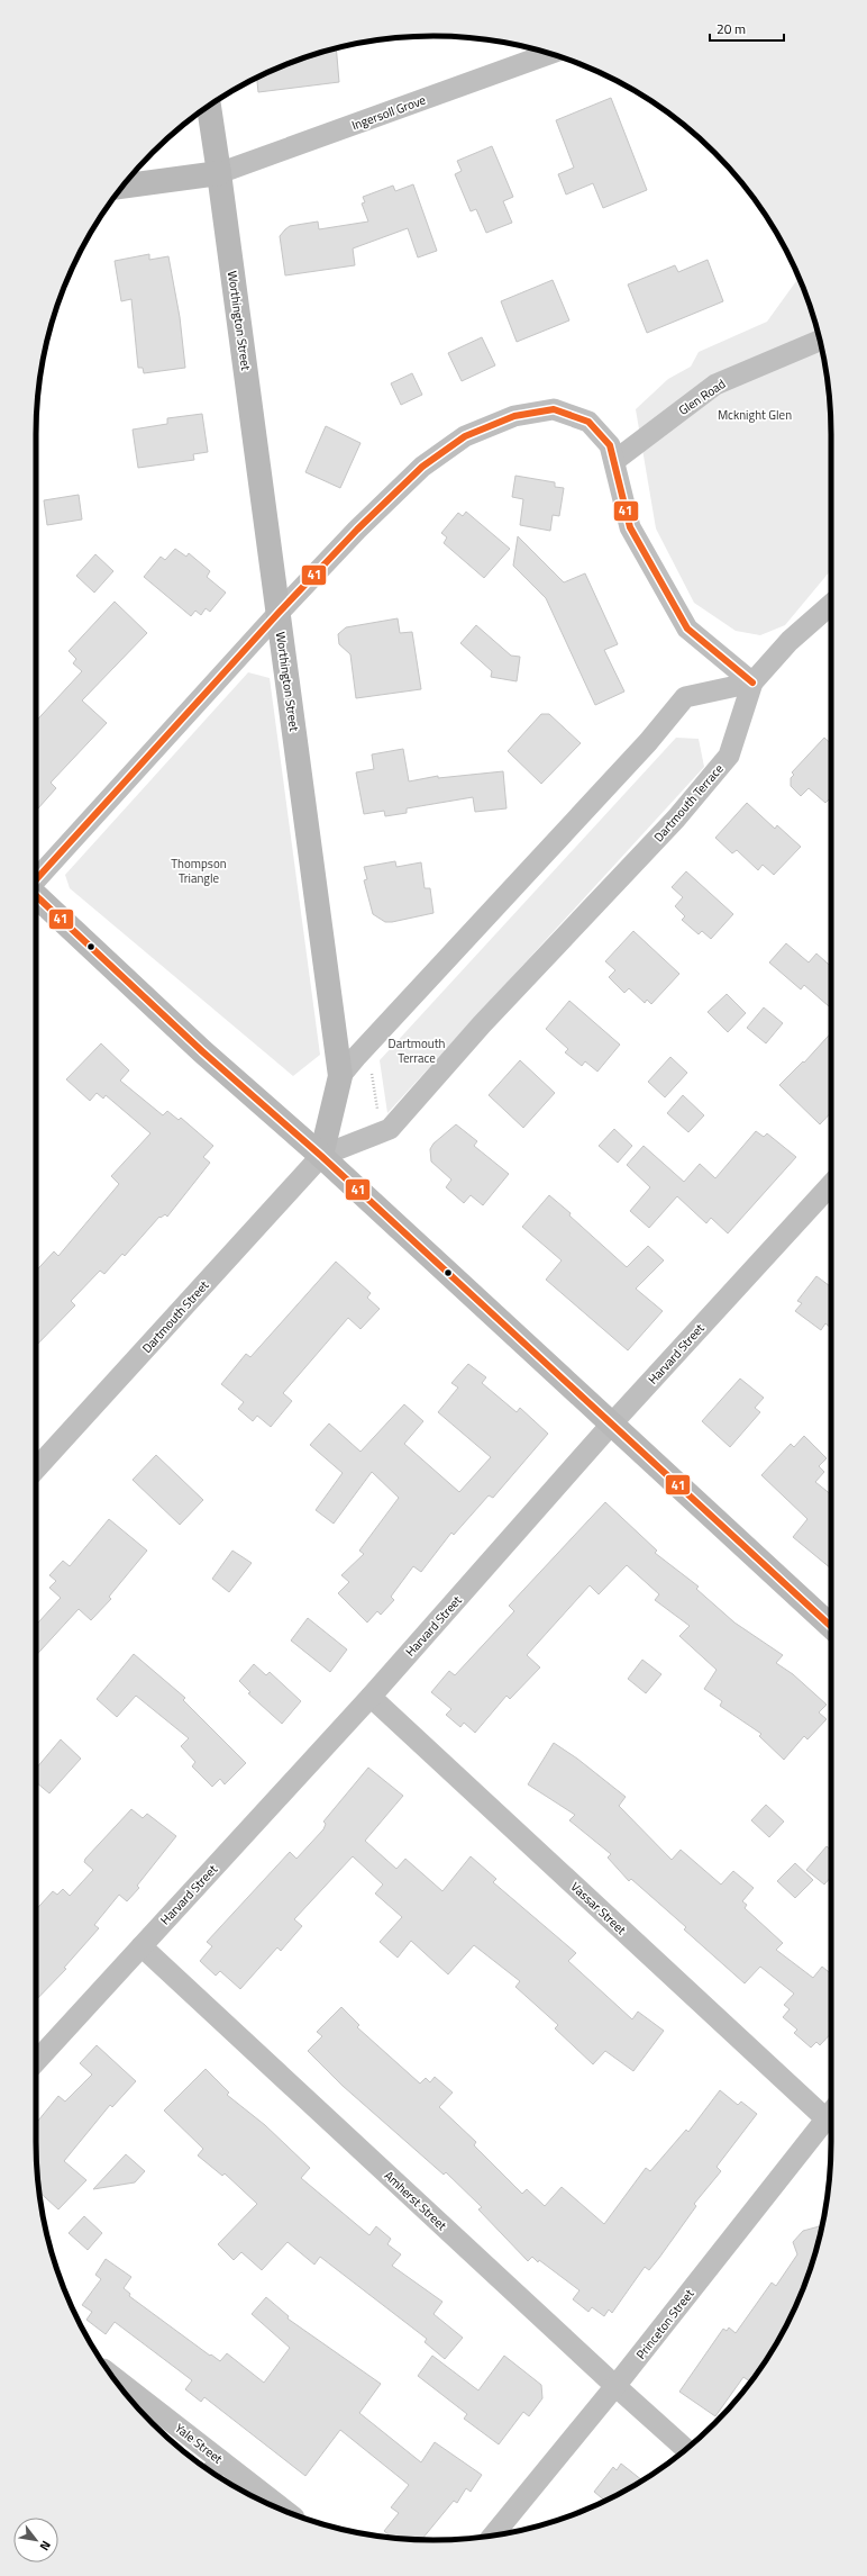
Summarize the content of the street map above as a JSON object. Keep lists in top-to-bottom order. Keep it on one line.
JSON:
{"streets":{"main road":["Worthington Street"],"street":["Ingersoll Grove","Glen Road","Dartmouth Terrace","Dartmouth Street","Harvard Street","Vassar Street","Amherst Street","Princeton Street","Yale Street"]},"crossings":[["Ingersoll Grove","Worthington Street"],["Worthington Street","Dartmouth Terrace"],["Worthington Street","Dartmouth Street"],["Dartmouth Terrace","Dartmouth Street"],["Harvard Street","Vassar Street"],["Harvard Street","Amherst Street"],["Amherst Street","Princeton Street"]],"parks":["Mcknight Glen","Thompson Triangle","Dartmouth Terrace"],"lines":["transit line 41"],"scale_bar":"20 m","north":"bottom right"}
